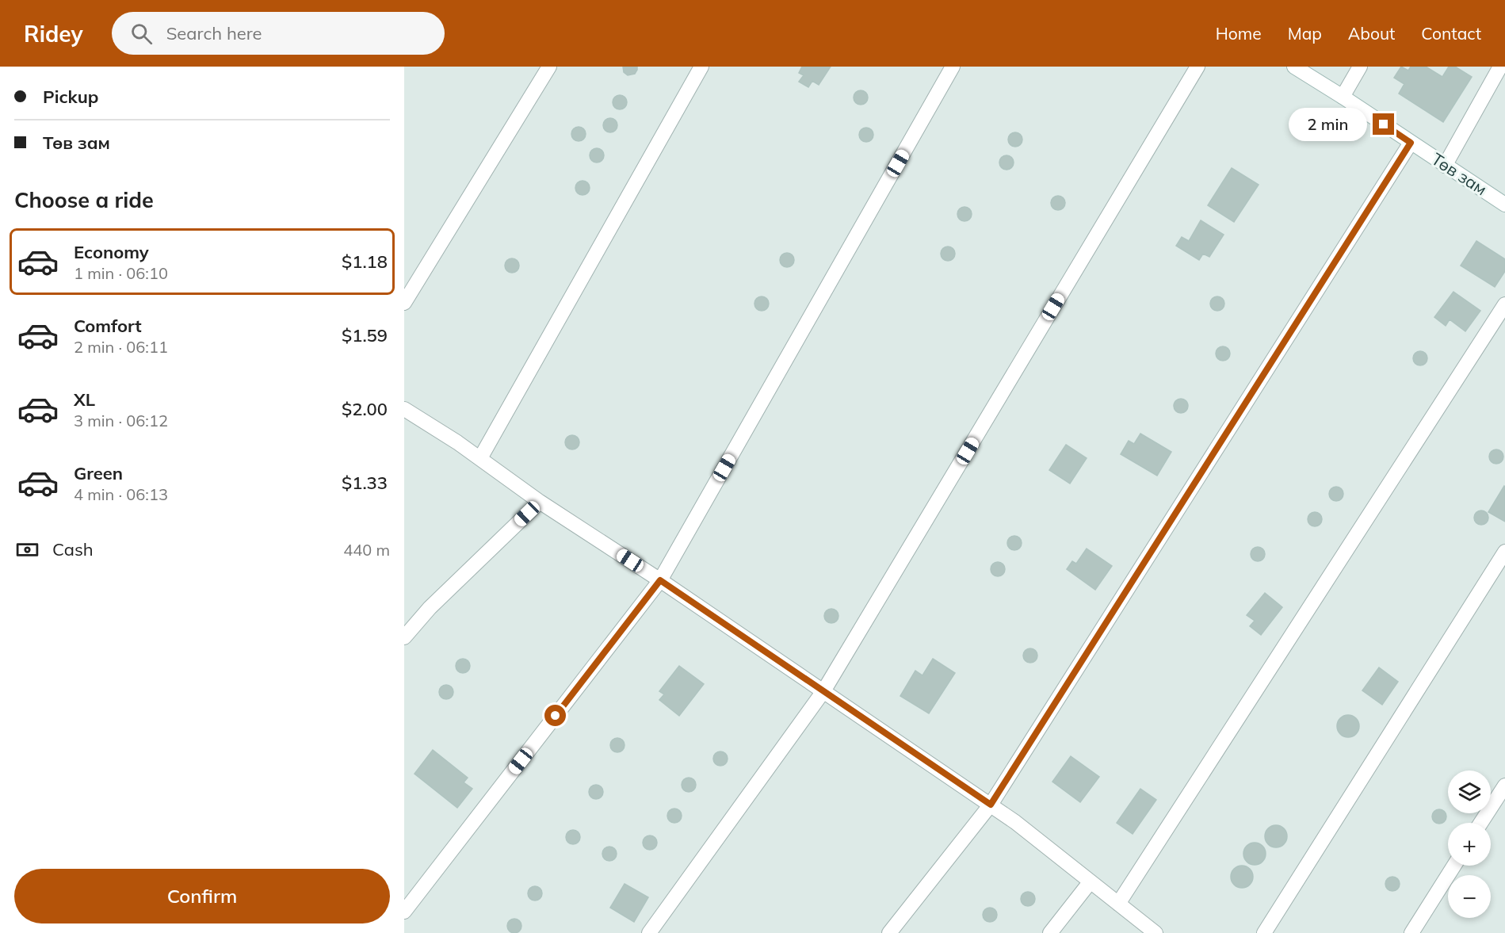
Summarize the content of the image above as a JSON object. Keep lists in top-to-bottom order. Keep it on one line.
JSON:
{"streets":{"street":["Төв зам"]},"page":{"header":"Ridey","search":"Search here","nav":["Home","Map","About","Contact"],"banner":["Pickup","Төв зам"],"bubble":"2 min","heading":"Choose a ride","list":[{"name":"Economy","note":"1 min · 06:10","value":"$1.18"},{"name":"Comfort","note":"2 min · 06:11","value":"$1.59"},{"name":"XL","note":"3 min · 06:12","value":"$2.00"},{"name":"Green","note":"4 min · 06:13","value":"$1.33"}],"pay":["Cash","440 m"],"map_buttons":["+","−"],"buttons":"Confirm"}}
